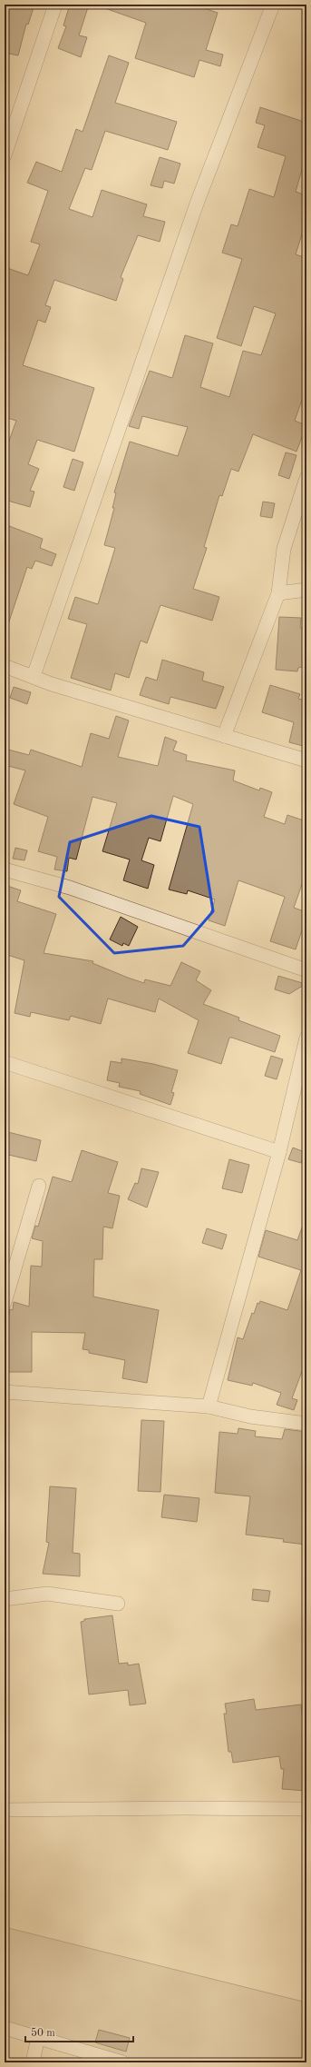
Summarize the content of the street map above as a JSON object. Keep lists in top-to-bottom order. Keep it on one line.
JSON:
{"scale_bar":"50 m"}
